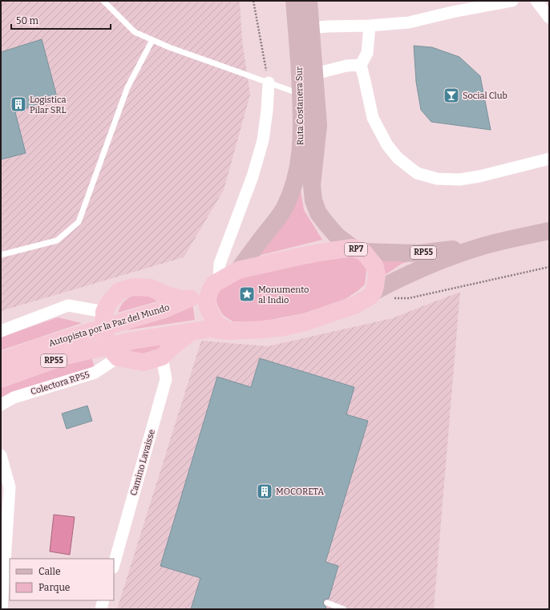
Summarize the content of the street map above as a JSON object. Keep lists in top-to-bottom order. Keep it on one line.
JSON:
{"streets":{"highway":["RP7","RP55","Autopista por la Paz del Mundo"],"main road":["Ruta Costanera Sur"],"street":["Colectora RP55","Camino Lavaisse"]},"crossings":[["Ruta Costanera Sur","RP7"],["Ruta Costanera Sur","RP55"],["Ruta Costanera Sur","Autopista por la Paz del Mundo"],["RP7","RP55"],["RP7","Autopista por la Paz del Mundo"],["RP55","Autopista por la Paz del Mundo"],["Autopista por la Paz del Mundo","Colectora RP55"]],"places":{"bar":["Social Club"],"building":["Logistica Pilar SRL","MOCORETA"],"place":["Monumento al Indio"]},"legend":["Calle","Parque"],"scale_bar":"50 m"}
